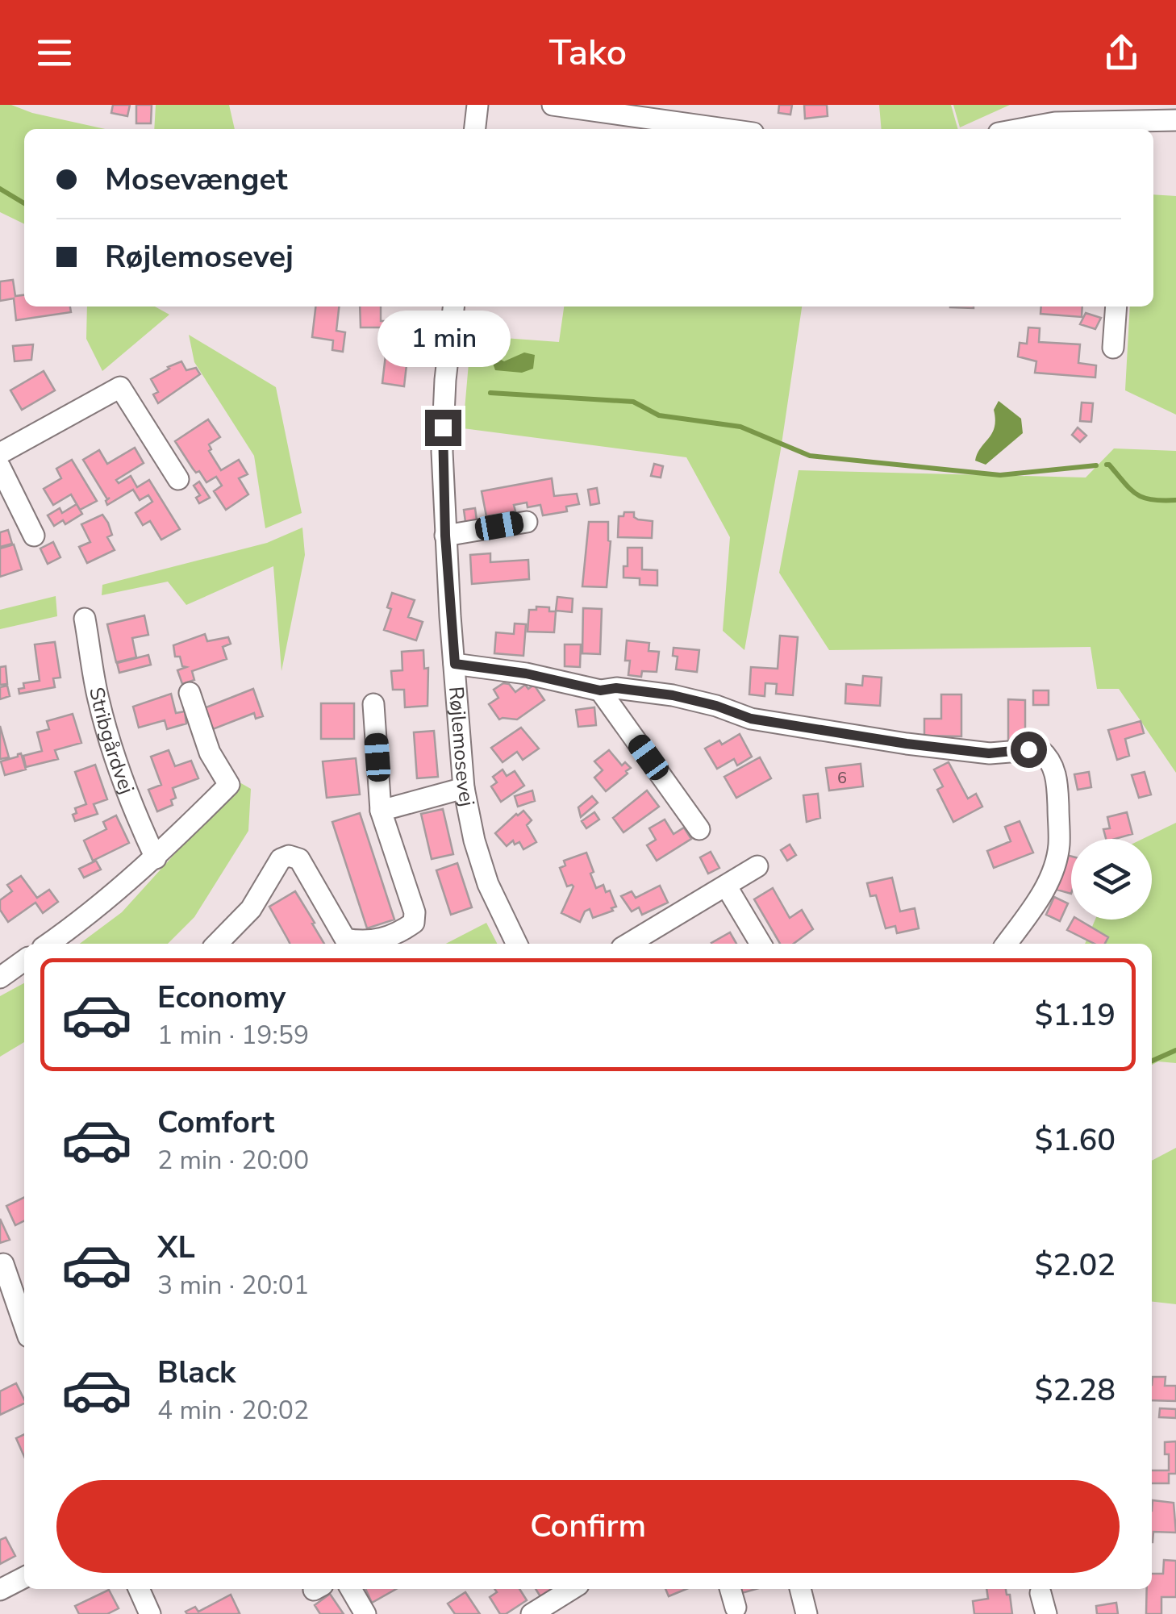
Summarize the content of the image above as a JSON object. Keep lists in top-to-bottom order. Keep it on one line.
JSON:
{"streets":{"street":["Stribgårdvej","Røjlemosevej"]},"house_numbers":["6"],"page":{"header":"Tako","banner":["Mosevænget","Røjlemosevej"],"bubble":"1 min","list":[{"name":"Economy","note":"1 min · 19:59","value":"$1.19"},{"name":"Comfort","note":"2 min · 20:00","value":"$1.60"},{"name":"XL","note":"3 min · 20:01","value":"$2.02"},{"name":"Black","note":"4 min · 20:02","value":"$2.28"}],"buttons":"Confirm"}}
